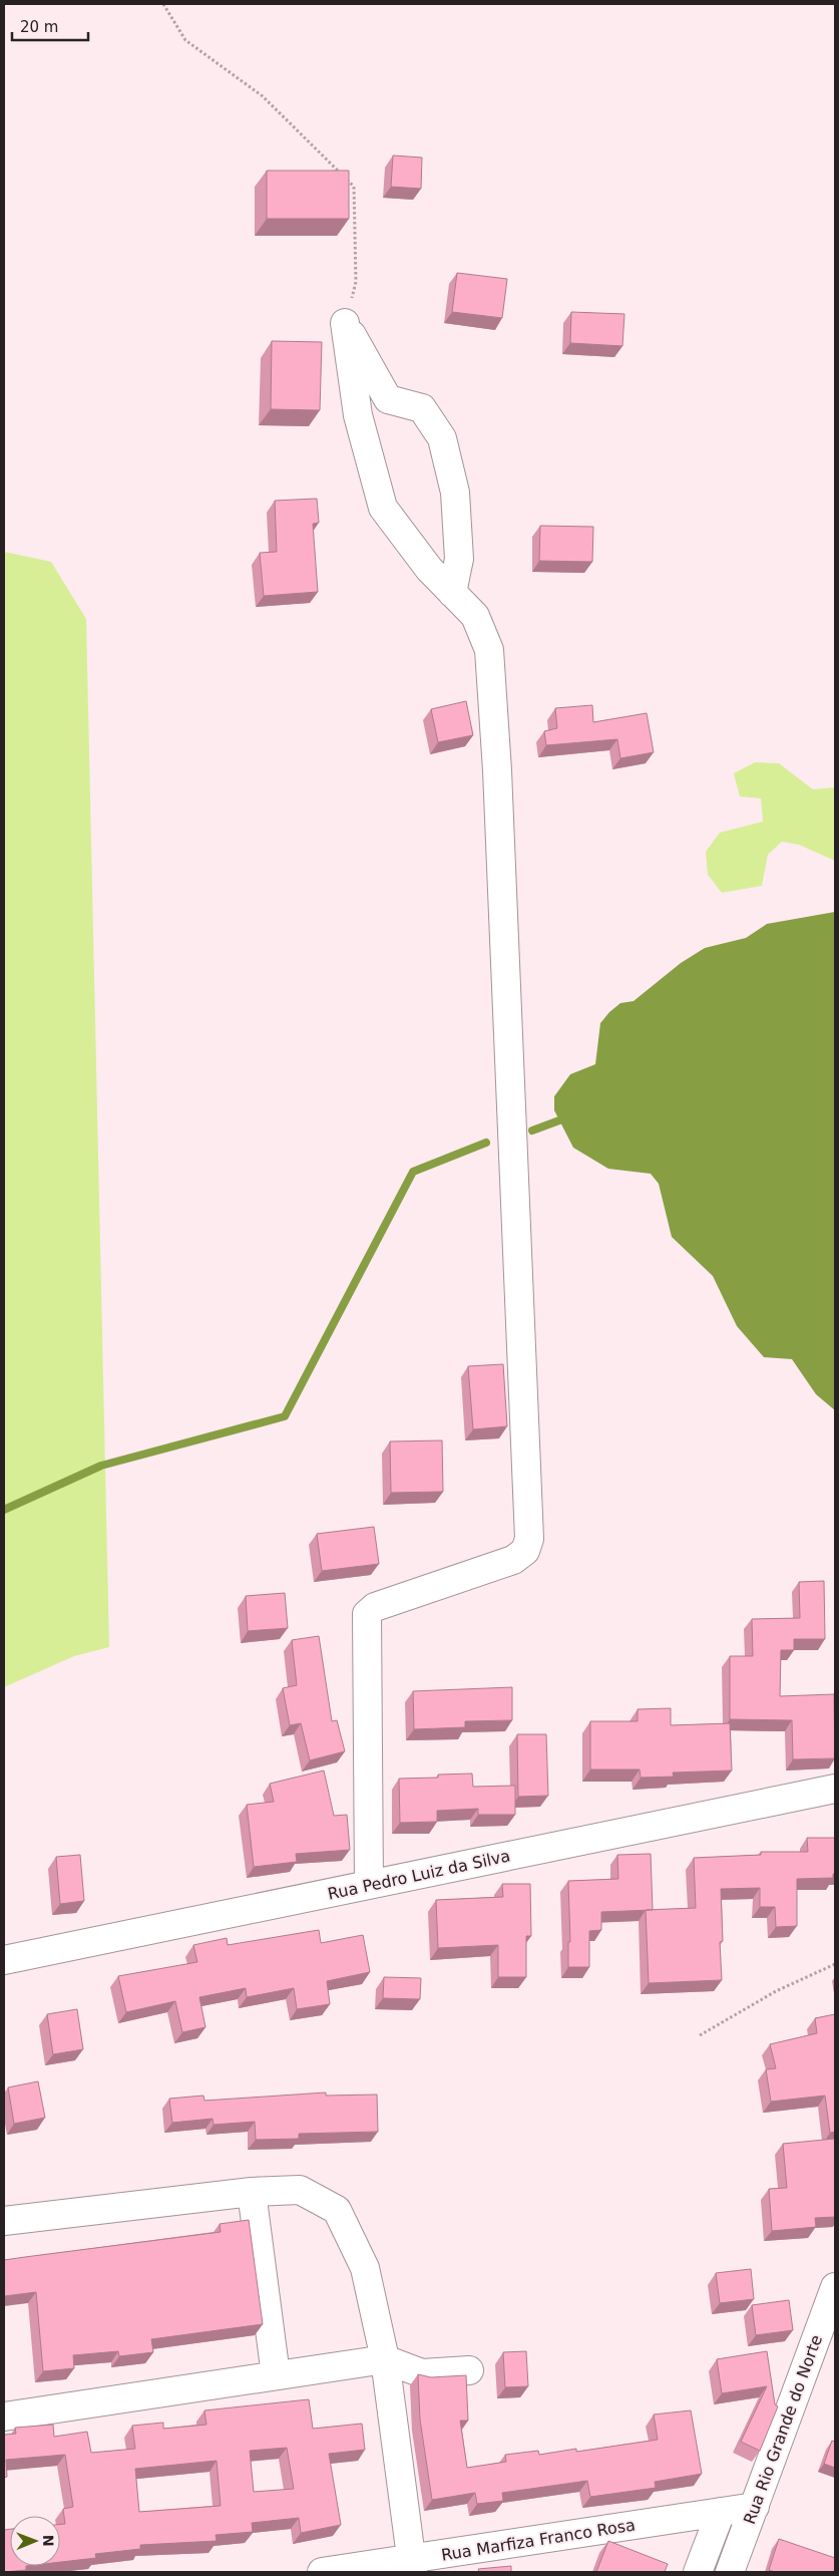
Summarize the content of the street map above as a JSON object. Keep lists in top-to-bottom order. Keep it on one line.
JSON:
{"streets":{"street":["Rua Pedro Luiz da Silva","Rua Rio Grande do Norte","Rua Marfiza Franco Rosa"]},"crossings":[["Rua Rio Grande do Norte","Rua Marfiza Franco Rosa"]],"scale_bar":"20 m","north":"right"}
